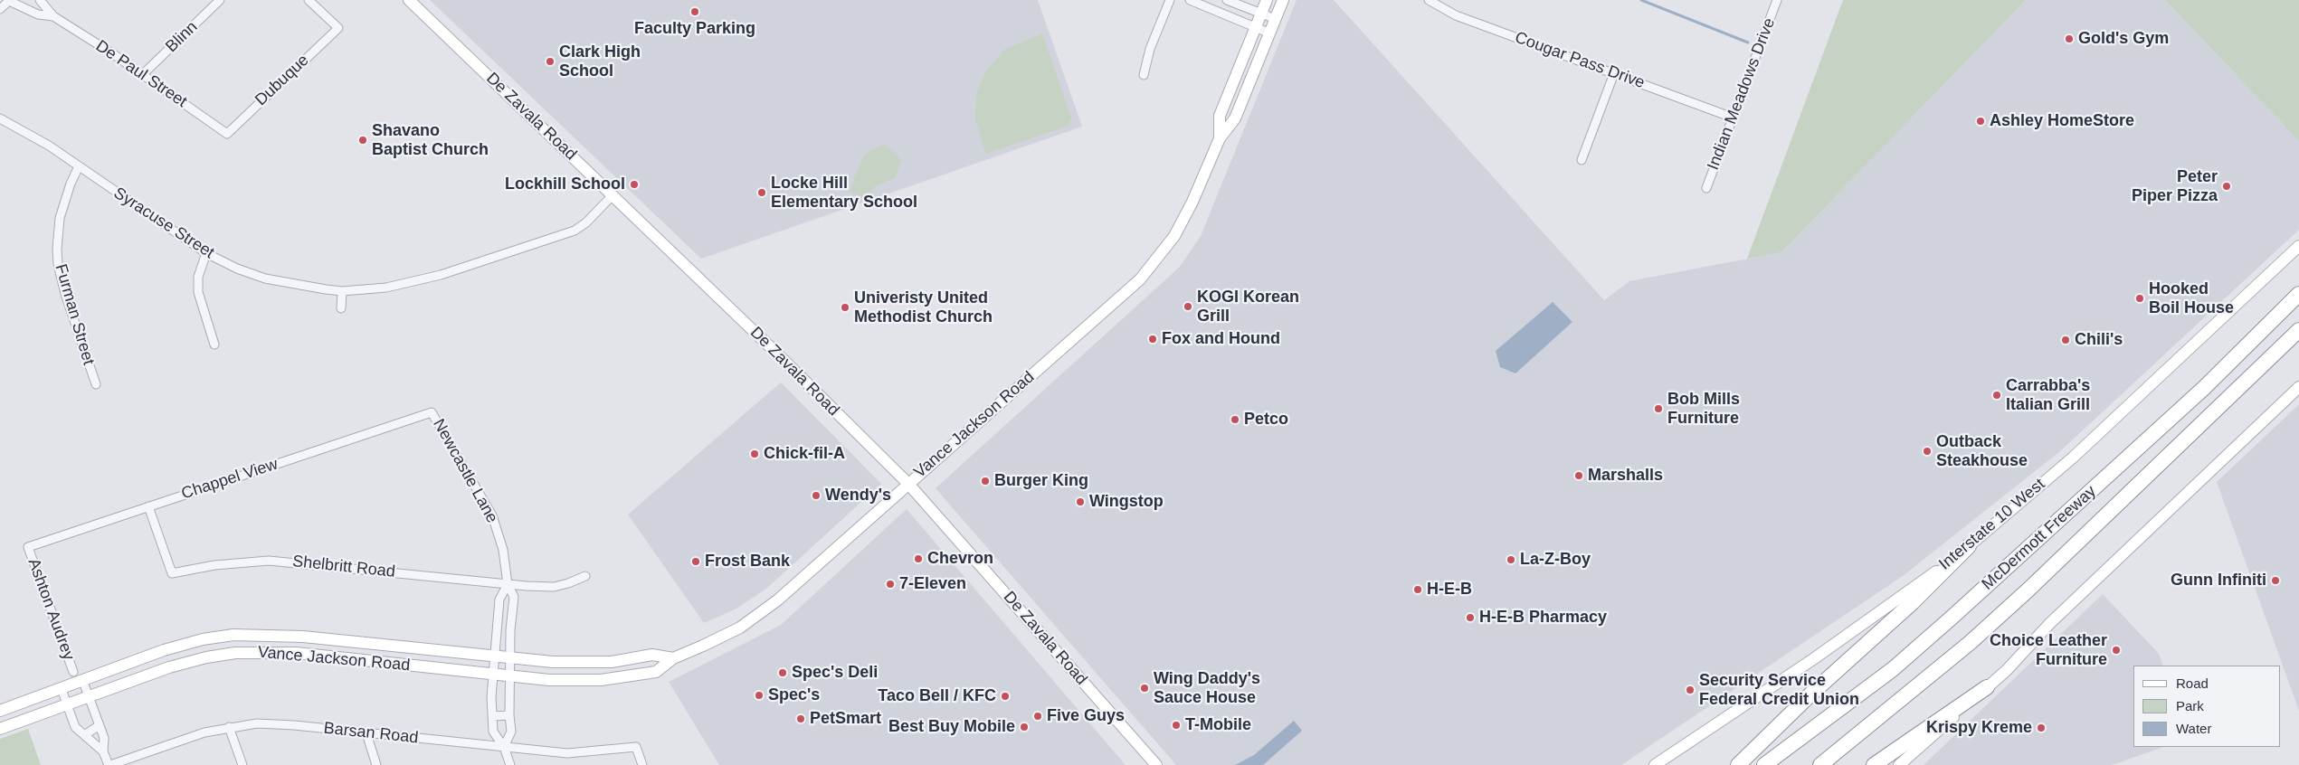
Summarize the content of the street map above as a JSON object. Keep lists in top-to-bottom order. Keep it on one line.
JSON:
{"streets":{"highway":["McDermott Freeway"],"main road":["De Zavala Road","Vance Jackson Road","Interstate 10 West"],"street":["Blinn","Cougar Pass Drive","De Paul Street","Dubuque","Indian Meadows Drive","Syracuse Street","Furman Street","Newcastle Lane","Chappel View","Shelbritt Road","Ashton Audrey","Barsan Road"]},"crossings":[["Blinn","De Paul Street"],["Cougar Pass Drive","Indian Meadows Drive"],["De Paul Street","Dubuque"],["De Zavala Road","Syracuse Street"],["De Zavala Road","Vance Jackson Road"],["Syracuse Street","Furman Street"],["Vance Jackson Road","Newcastle Lane"],["Newcastle Lane","Chappel View"],["Newcastle Lane","Shelbritt Road"],["Newcastle Lane","Barsan Road"],["Chappel View","Shelbritt Road"],["Chappel View","Ashton Audrey"]],"places":["Faculty Parking","Gold's Gym","Clark High School","Ashley HomeStore","Shavano Baptist Church","Lockhill School","Peter Piper Pizza","Locke Hill Elementary School","Hooked Boil House","KOGI Korean Grill","Univeristy United Methodist Church","Fox and Hound","Chili's","Carrabba's Italian Grill","Bob Mills Furniture","Petco","Outback Steakhouse","Chick-fil-A","Marshalls","Burger King","Wendy's","Wingstop","Chevron","La-Z-Boy","Frost Bank","Gunn Infiniti","7-Eleven","H-E-B","H-E-B Pharmacy","Choice Leather Furniture","Spec's Deli","Wing Daddy's Sauce House","Security Service Federal Credit Union","Spec's","Taco Bell / KFC","Five Guys","PetSmart","T-Mobile","Best Buy Mobile","Krispy Kreme"],"legend":["Road","Park","Water"]}
